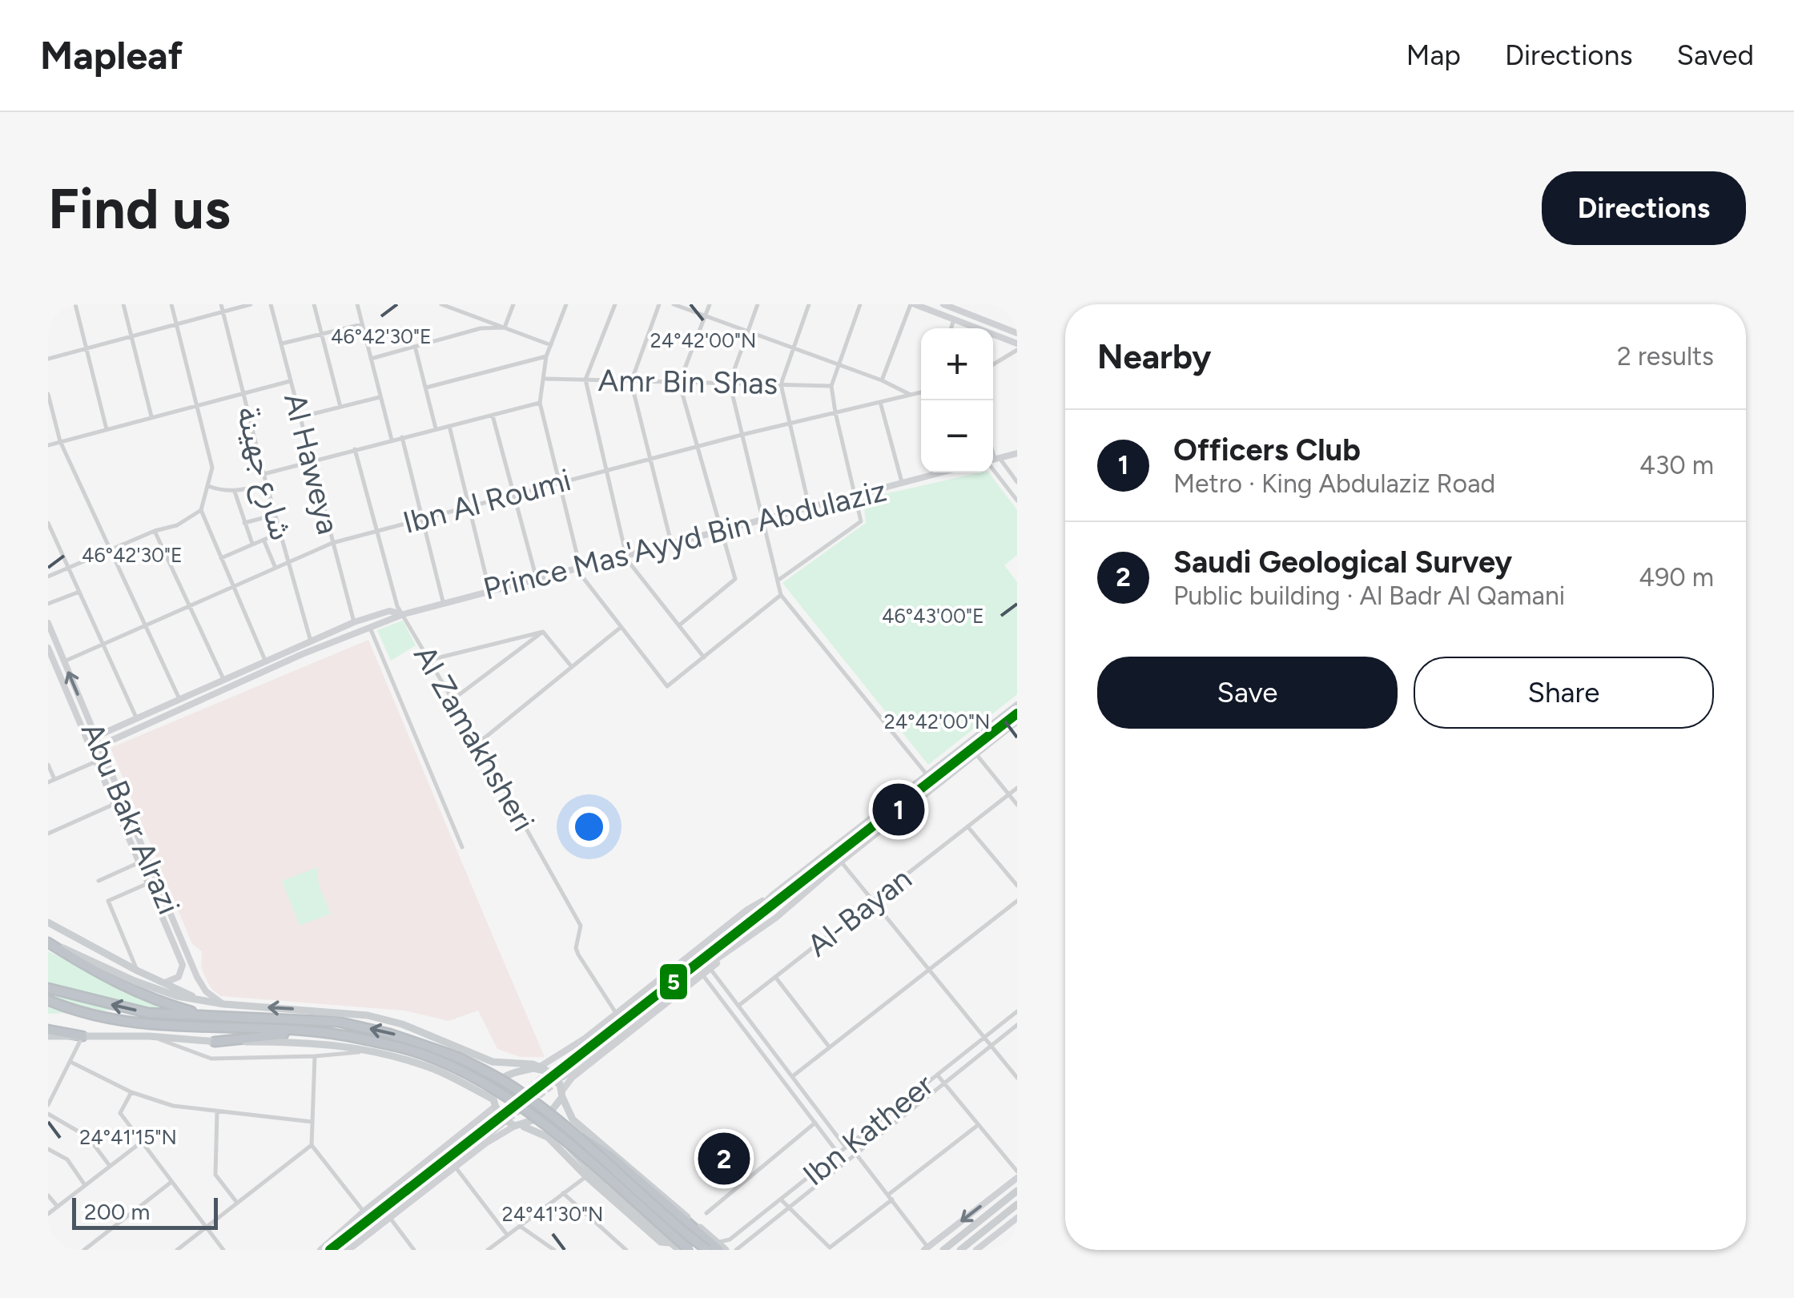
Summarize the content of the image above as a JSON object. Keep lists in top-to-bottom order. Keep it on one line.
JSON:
{"streets":{"main road":["Prince Mas'Ayyd Bin Abdulaziz","Abu Bakr Alrazi"],"street":["Amr Bin Shas","Al Haweya","شارع جهينة","Ibn Al Roumi","Al Zamakhsheri","Al-Bayan","Ibn Katheer"]},"crossings":[["Al Haweya","Ibn Al Roumi"],["شارع جهينة","Ibn Al Roumi"],["Ibn Al Roumi","Al Zamakhsheri"],["Ibn Al Roumi","Abu Bakr Alrazi"],["Prince Mas'Ayyd Bin Abdulaziz","Al Zamakhsheri"]],"lines":["transit line 5"],"scale_bar":"200 m","page":{"header":"Mapleaf","nav":["Map","Directions","Saved"],"buttons":["Directions",["Save","Share"]],"title":"Find us","heading":["Nearby","2 results"],"map_buttons":["+","−"],"list":[{"mark":"1","name":"Officers Club","note":"Metro · King Abdulaziz Road","value":"430 m"},{"mark":"2","name":"Saudi Geological Survey","note":"Public building · Al Badr Al Qamani","value":"490 m"}],"pins":["1","2"],"scale":"200 m"},"coordinates":["46°42'30\"E","24°42'00\"N","46°43'00\"E","24°41'15\"N","24°41'30\"N"]}
